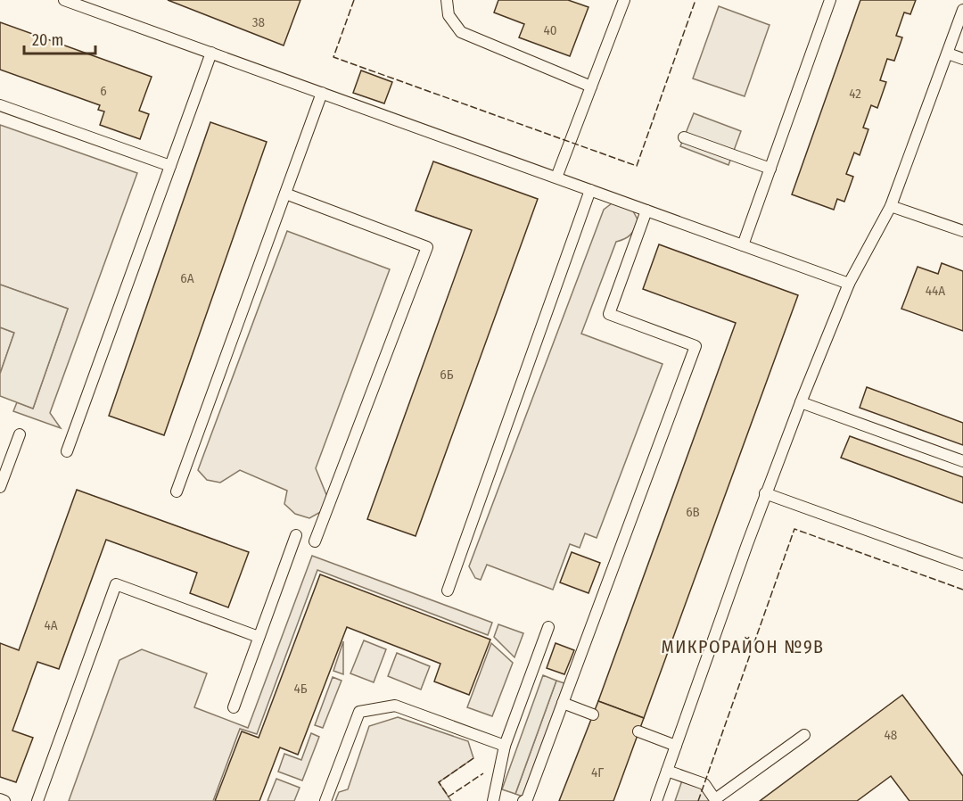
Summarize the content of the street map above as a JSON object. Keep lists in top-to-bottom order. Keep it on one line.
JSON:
{"districts":["МИКРОРАЙОН №9В"],"house_numbers":["38","40","6","42","6А","44А","6Б","6В","4А","4Б","48","4Г"],"scale_bar":"20 m"}
